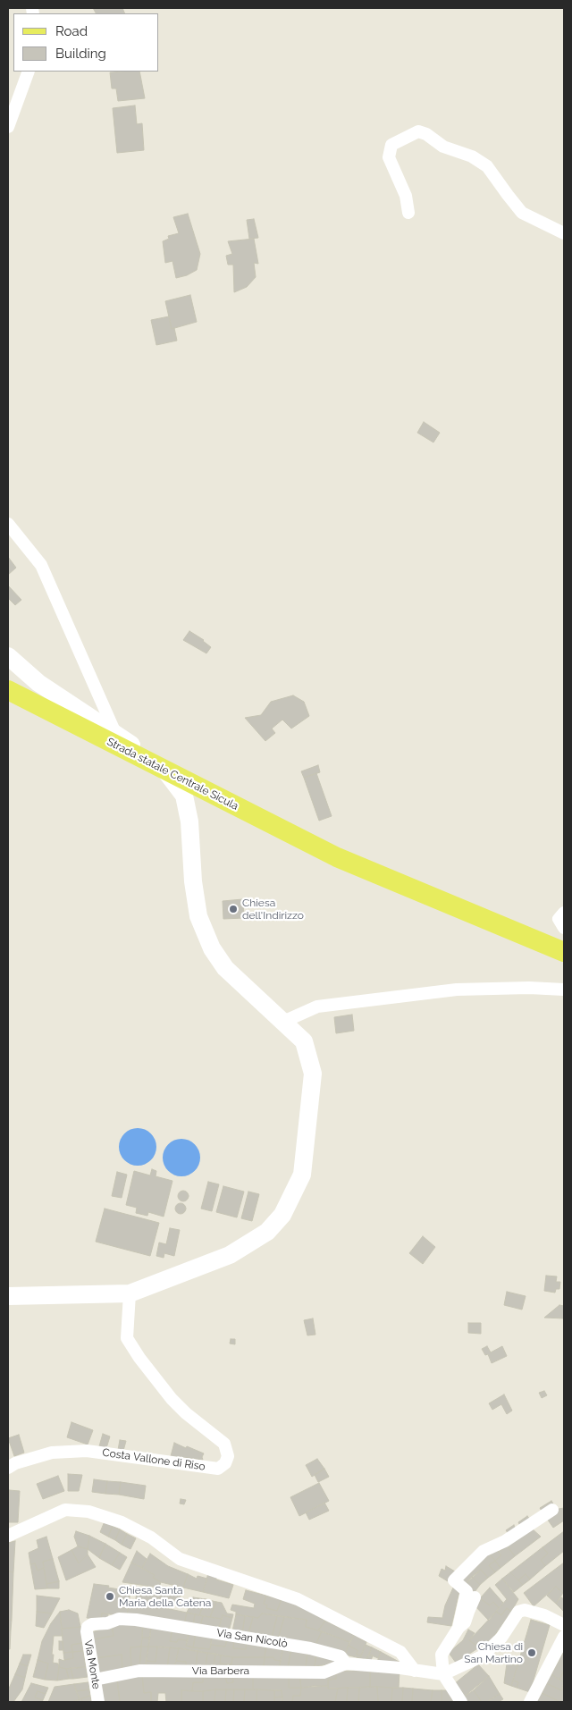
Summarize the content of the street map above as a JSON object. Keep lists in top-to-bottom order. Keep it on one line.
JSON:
{"streets":{"main road":["Strada statale Centrale Sicula"],"street":["Costa Vallone di Riso","Via San Nicolò","Via Monte","Via Barbera"]},"crossings":[["Via San Nicolò","Via Monte"],["Via San Nicolò","Via Barbera"],["Via Monte","Via Barbera"]],"places":["Chiesa dell'Indirizzo","Chiesa Santa Maria della Catena","Chiesa di San Martino"],"legend":["Road","Building"]}
